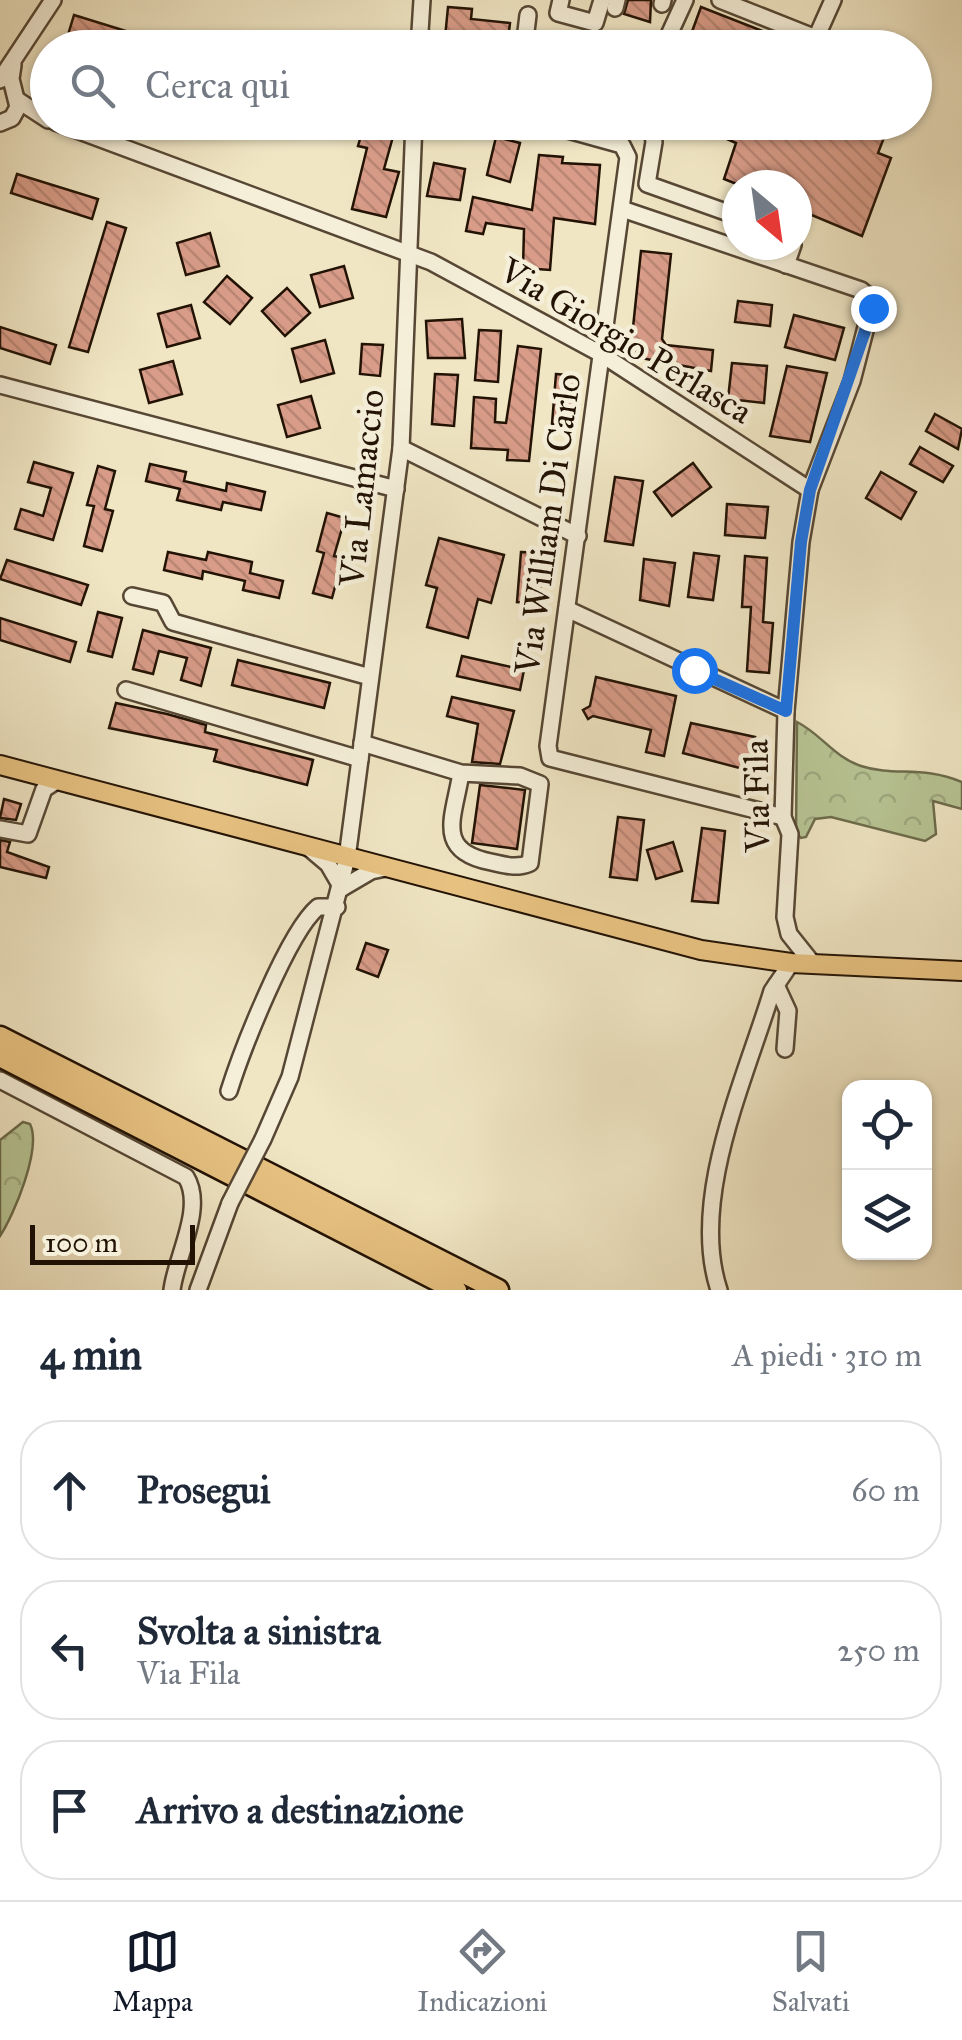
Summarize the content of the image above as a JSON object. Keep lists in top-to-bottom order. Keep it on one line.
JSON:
{"streets":{"street":["Via Giorgio Perlasca","Via Lamaccio","Via William Di Carlo","Via Fila"]},"crossings":[["Via Giorgio Perlasca","Via Lamaccio"],["Via Giorgio Perlasca","Via William Di Carlo"],["Via Giorgio Perlasca","Via Fila"],["Via William Di Carlo","Via Fila"]],"scale_bar":"100 m","north":"bottom right","page":{"search":"Cerca qui","scale":"100 m","heading":["4 min","A piedi · 310 m"],"list":[["Prosegui","60 m"],["Svolta a sinistra","Via Fila","250 m"],"Arrivo a destinazione"],"nav":["Mappa","Indicazioni","Salvati"]}}
